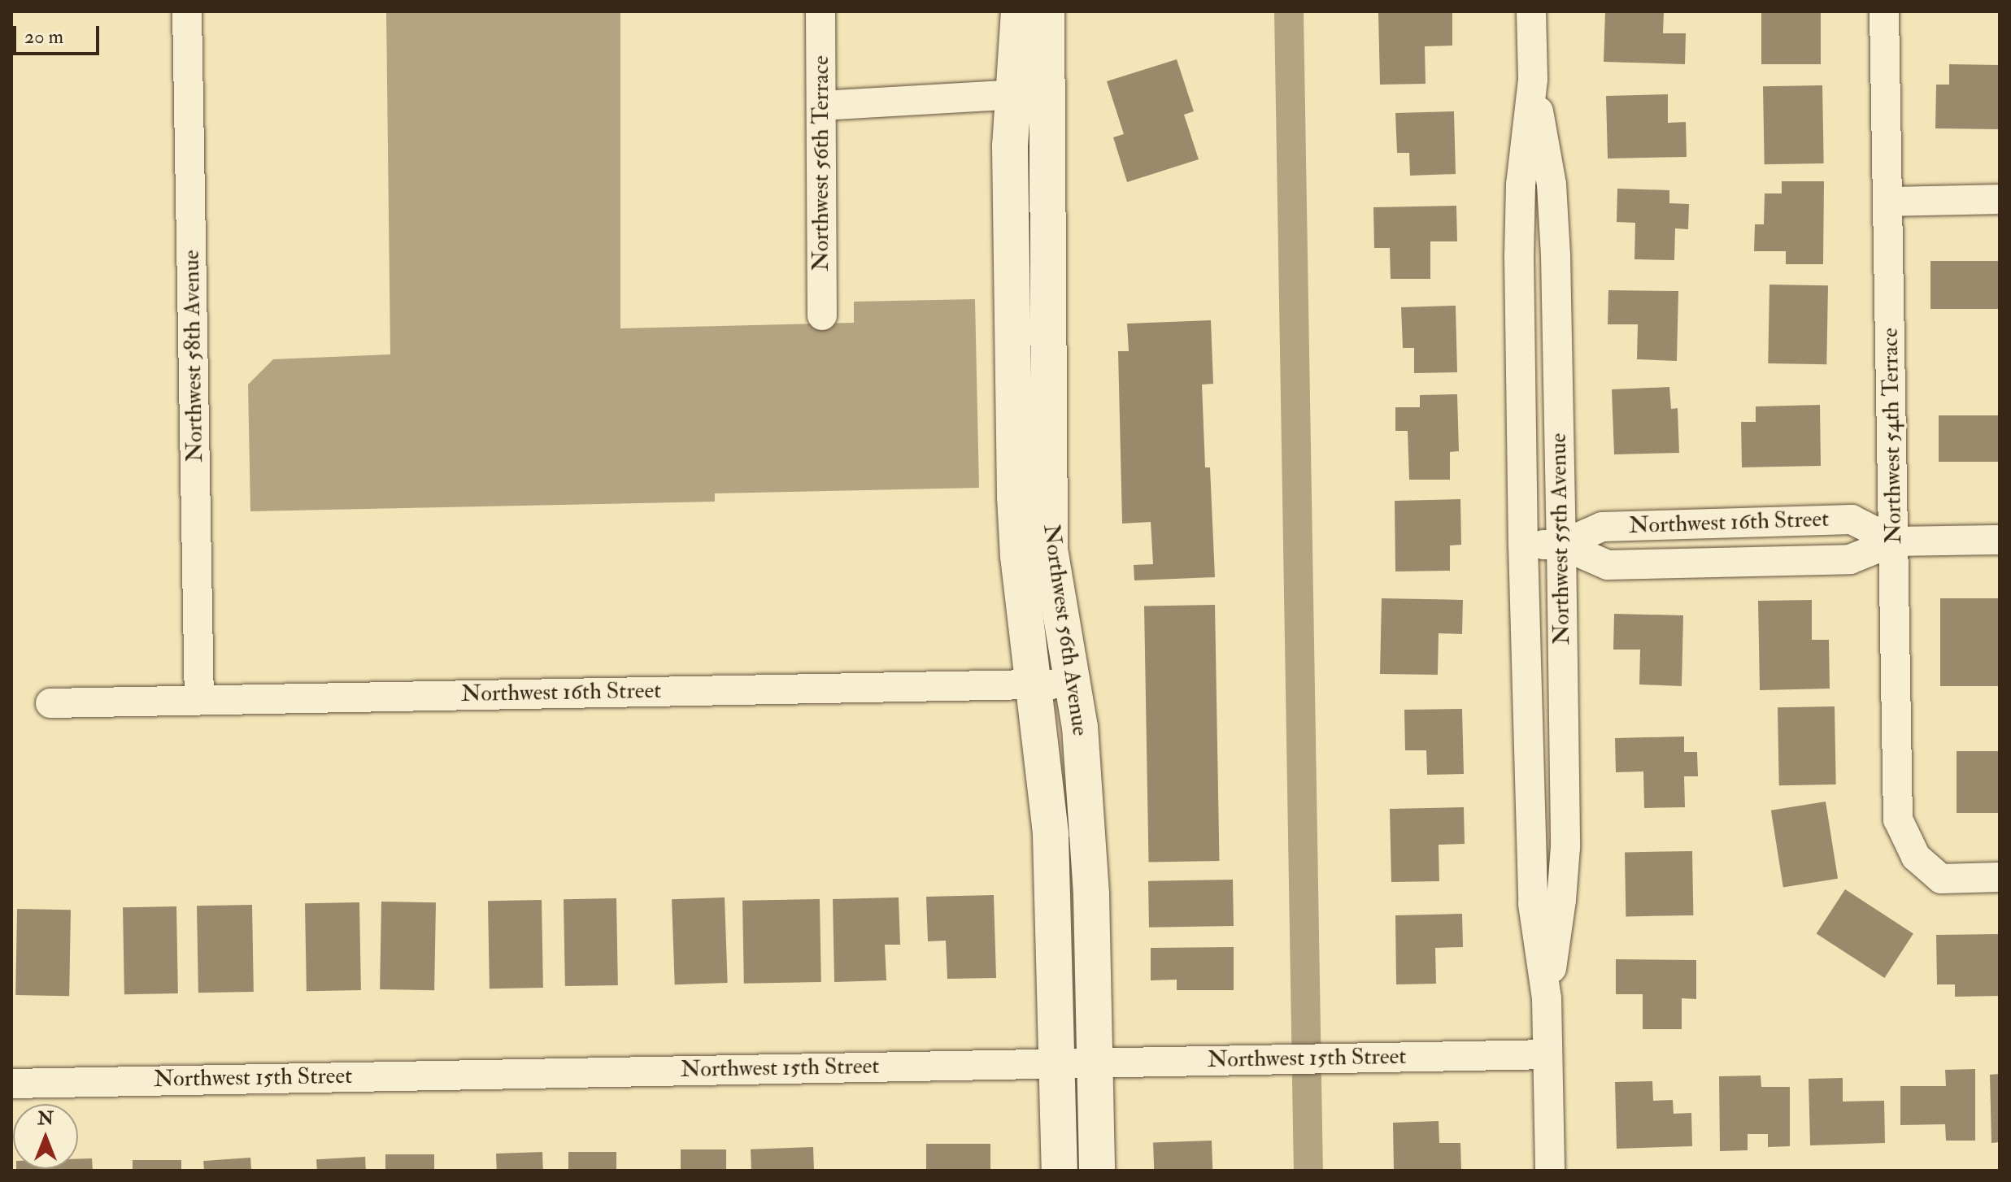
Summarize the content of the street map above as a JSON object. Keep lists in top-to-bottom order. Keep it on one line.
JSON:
{"streets":{"street":["Northwest 56th Terrace","Northwest 58th Avenue","Northwest 54th Terrace","Northwest 16th Street","Northwest 55th Avenue","Northwest 56th Avenue","Northwest 15th Street"]},"crossings":[["Northwest 58th Avenue","Northwest 16th Street"],["Northwest 54th Terrace","Northwest 16th Street"],["Northwest 16th Street","Northwest 55th Avenue"],["Northwest 16th Street","Northwest 56th Avenue"],["Northwest 55th Avenue","Northwest 15th Street"],["Northwest 56th Avenue","Northwest 15th Street"]],"scale_bar":"20 m","north":"top"}
